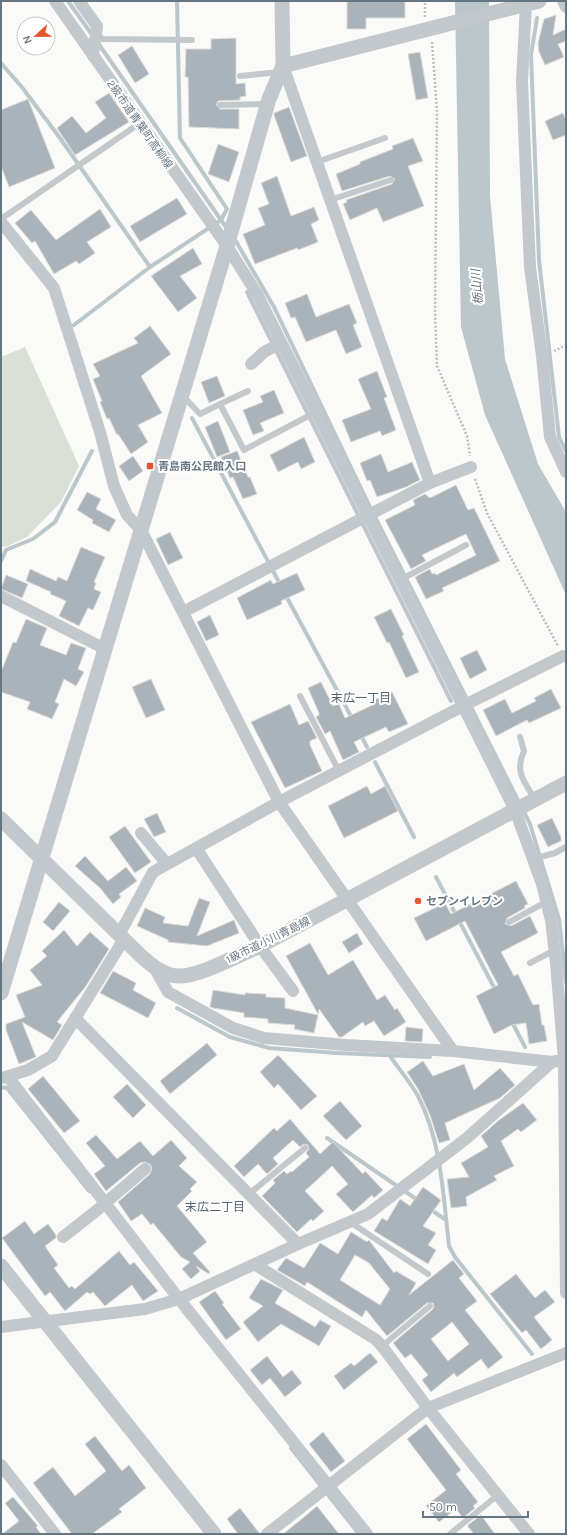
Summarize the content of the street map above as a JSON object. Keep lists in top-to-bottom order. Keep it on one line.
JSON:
{"streets":{"street":["2級市道青葉町高柳線","1級市道小川青島線"]},"crossings":[["2級市道青葉町高柳線","1級市道小川青島線"]],"districts":["末広一丁目","末広二丁目"],"water":["栃山川"],"places":{"transit":["青島南公民館入口"],"other":["セブンイレブン"]},"scale_bar":"50 m","north":"left"}
